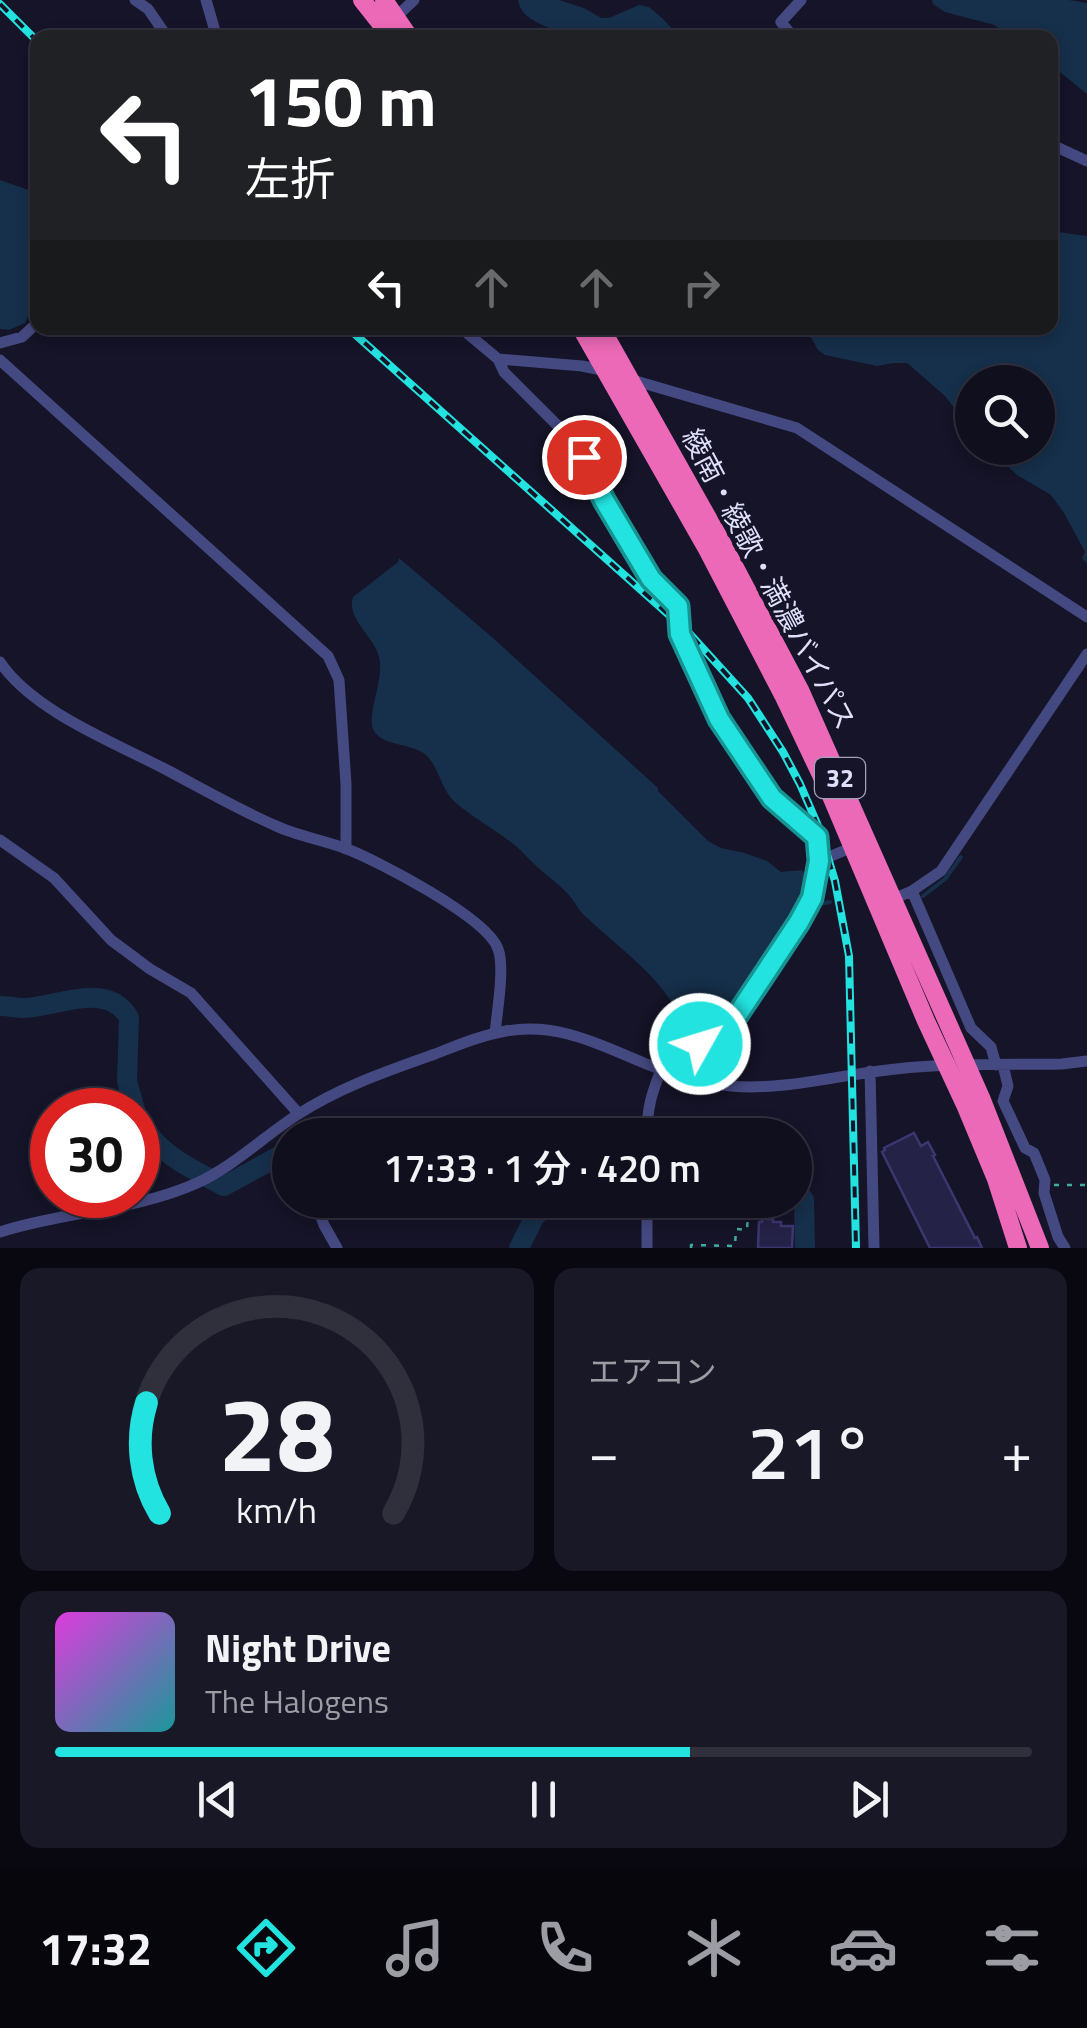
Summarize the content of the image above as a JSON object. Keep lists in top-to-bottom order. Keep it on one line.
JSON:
{"streets":{"highway":["綾南・綾歌・満濃バイパス","32"]},"page":{"turn":["150 m","左折"],"limit":"30","trip":"17:33 · 1 分 · 420 m","tile":"エアコン","heat":["−","21°","+"],"song":["Night Drive","The Halogens"],"tabs":"17:32","gauge":["28","km/h"]}}
